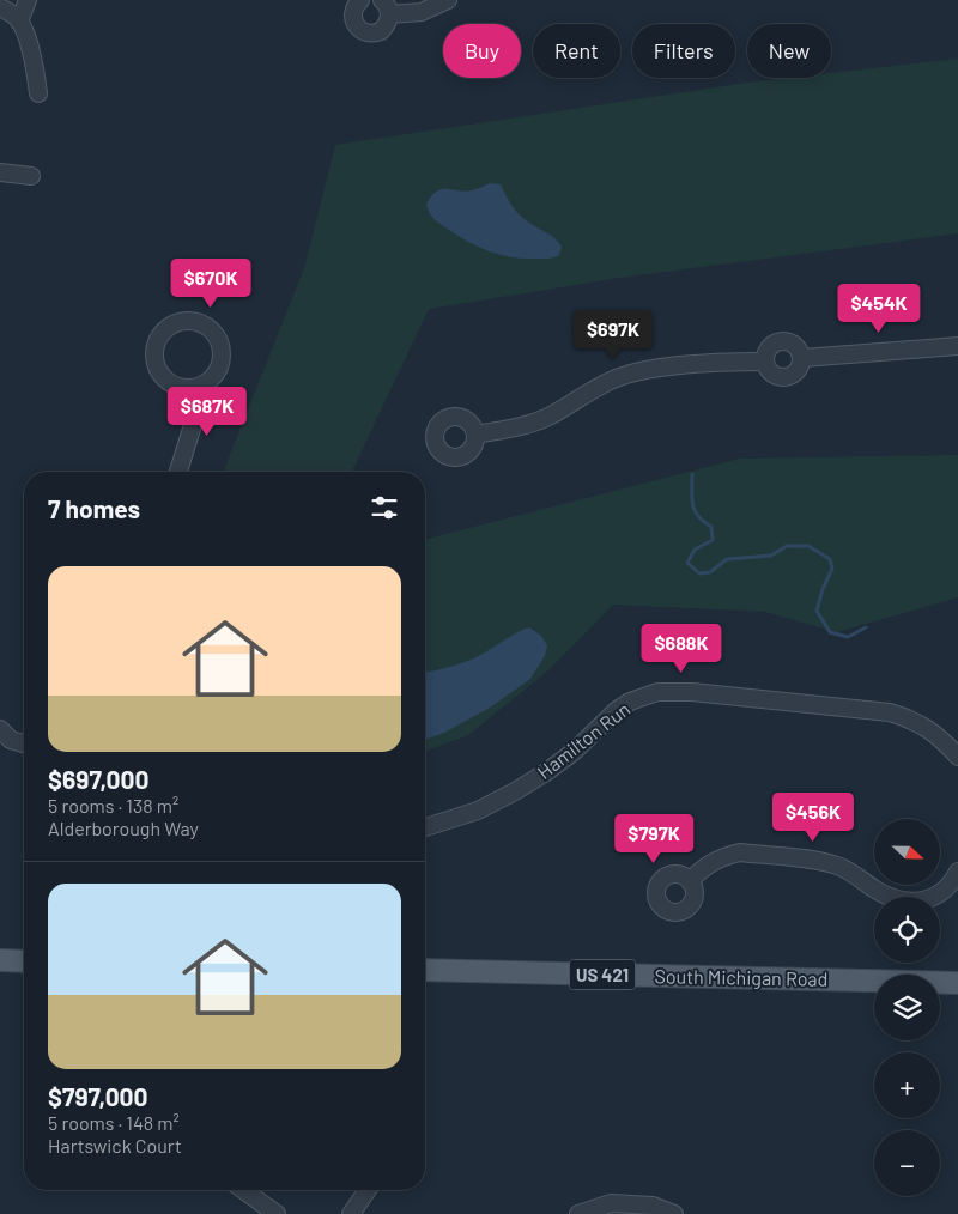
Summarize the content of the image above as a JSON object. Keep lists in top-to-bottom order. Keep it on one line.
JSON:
{"streets":{"main road":["US 421","South Michigan Road"],"street":["Hamilton Run"]},"north":"right","page":{"chip":["Buy","Rent","Filters","New"],"price":["$670K","$454K","$697K","$687K","$688K","$456K","$797K"],"heading":"7 homes","list":[{"name":"$697,000","note":"5 rooms · 138 m² · Alderborough Way"},{"name":"$797,000","note":"5 rooms · 148 m² · Hartswick Court"}],"map_buttons":["+","−"]}}
